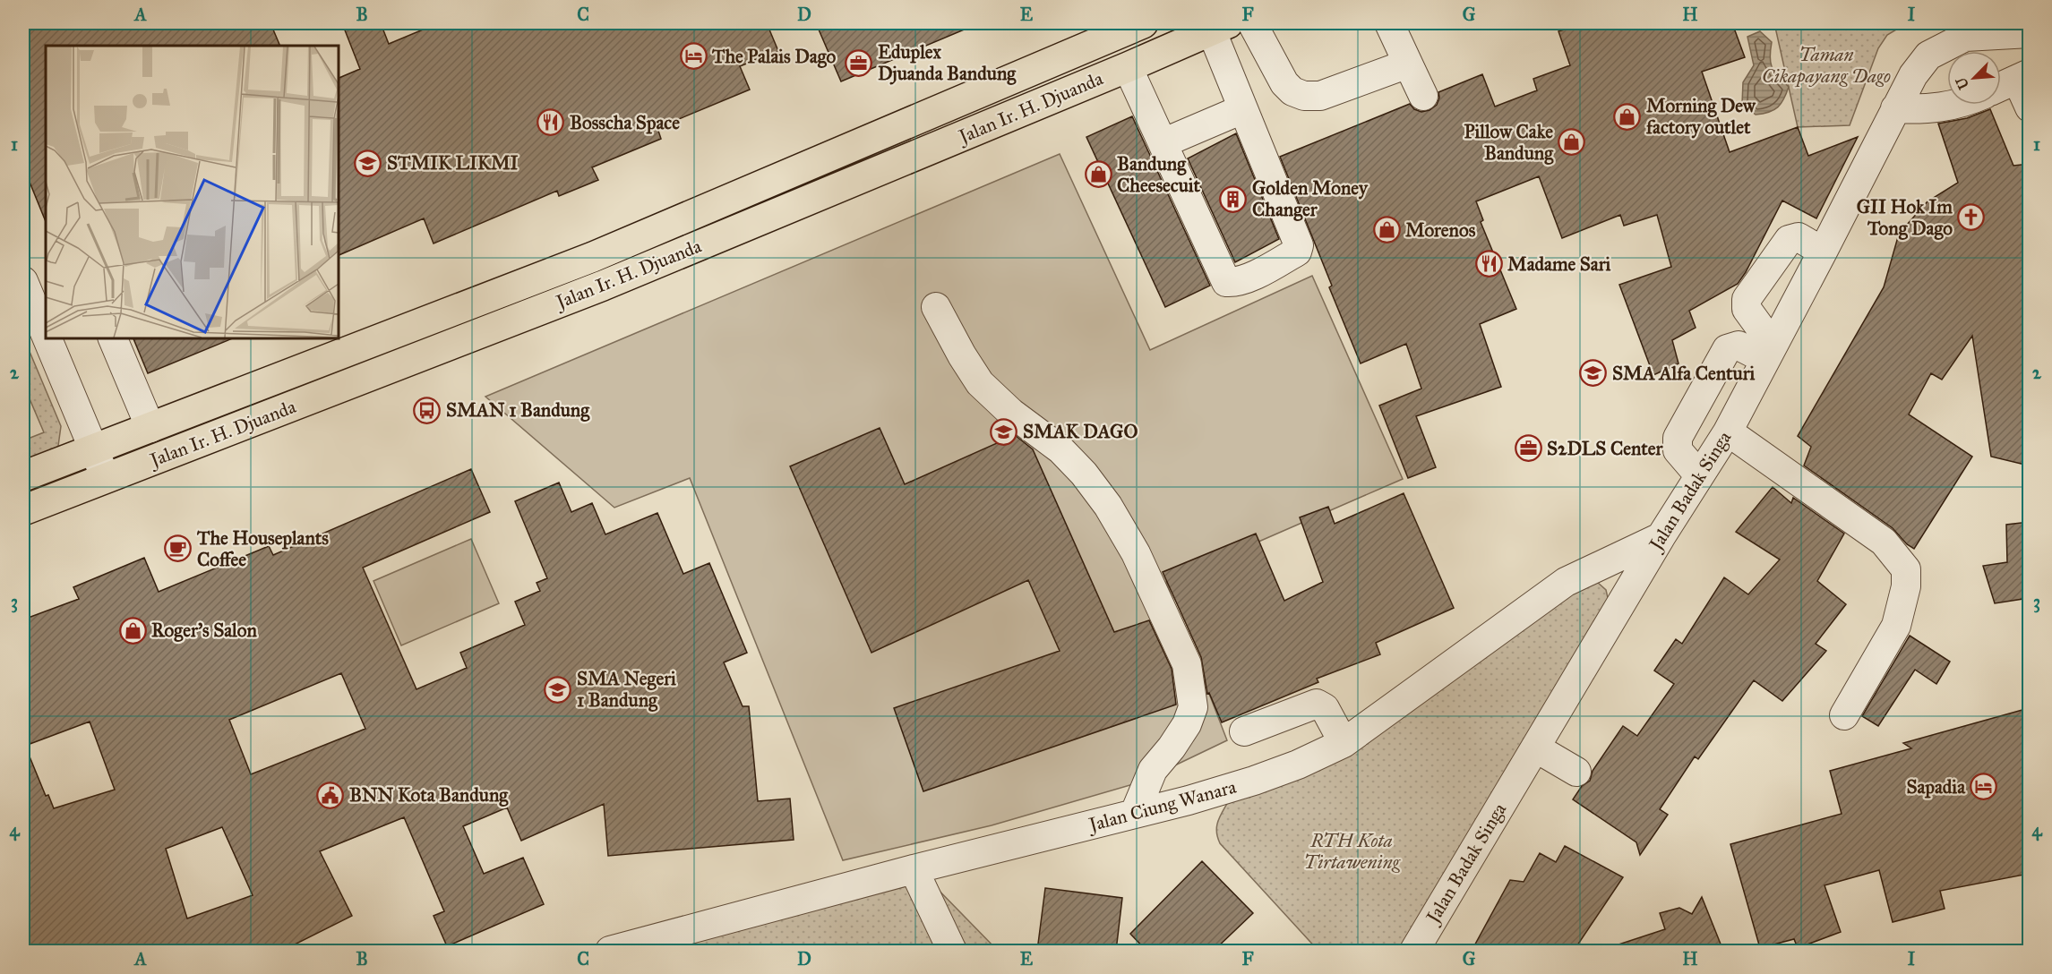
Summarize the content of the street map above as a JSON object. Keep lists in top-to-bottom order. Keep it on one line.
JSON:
{"streets":{"main road":["Jalan Ir. H. Djuanda"],"street":["Jalan Badak Singa","Jalan Ciung Wanara"]},"crossings":[["Jalan Badak Singa","Jalan Ciung Wanara"]],"parks":["Taman Cikapayang Dago","RTH Kota Tirtawening"],"places":{"hotel":["The Palais Dago","Sapadia"],"office":["Eduplex Djuanda Bandung","S2DLS Center"],"shop":["Morning Dew factory outlet","Pillow Cake Bandung","Bandung Cheesecuit","Morenos","Roger's Salon"],"restaurant":["Bosscha Space","Madame Sari"],"school or university":["STMIK LIKMI","SMA Alfa Centuri","SMAK DAGO","SMA Negeri 1 Bandung"],"building":["Golden Money Changer"],"church":["GII Hok Im Tong Dago"],"bus stop":["SMAN 1 Bandung"],"cafe":["The Houseplants Coffee"],"public building":["BNN Kota Bandung"]},"north":"bottom left","grid":{"columns":["A","B","C","D","E","F","G","H","I"],"rows":["1","2","3","4"]}}
